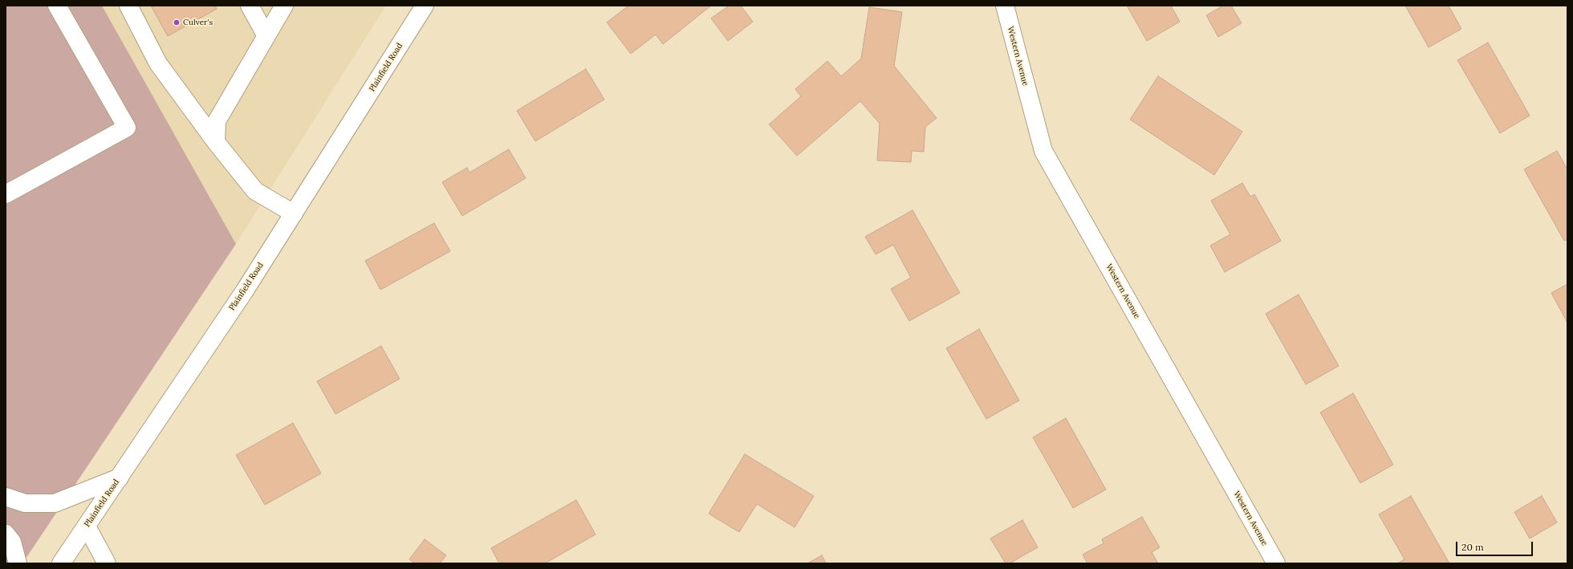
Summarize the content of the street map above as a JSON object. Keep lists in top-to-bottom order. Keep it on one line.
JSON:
{"streets":{"main road":["Western Avenue","Plainfield Road"]},"places":["Culver's"],"scale_bar":"20 m"}
